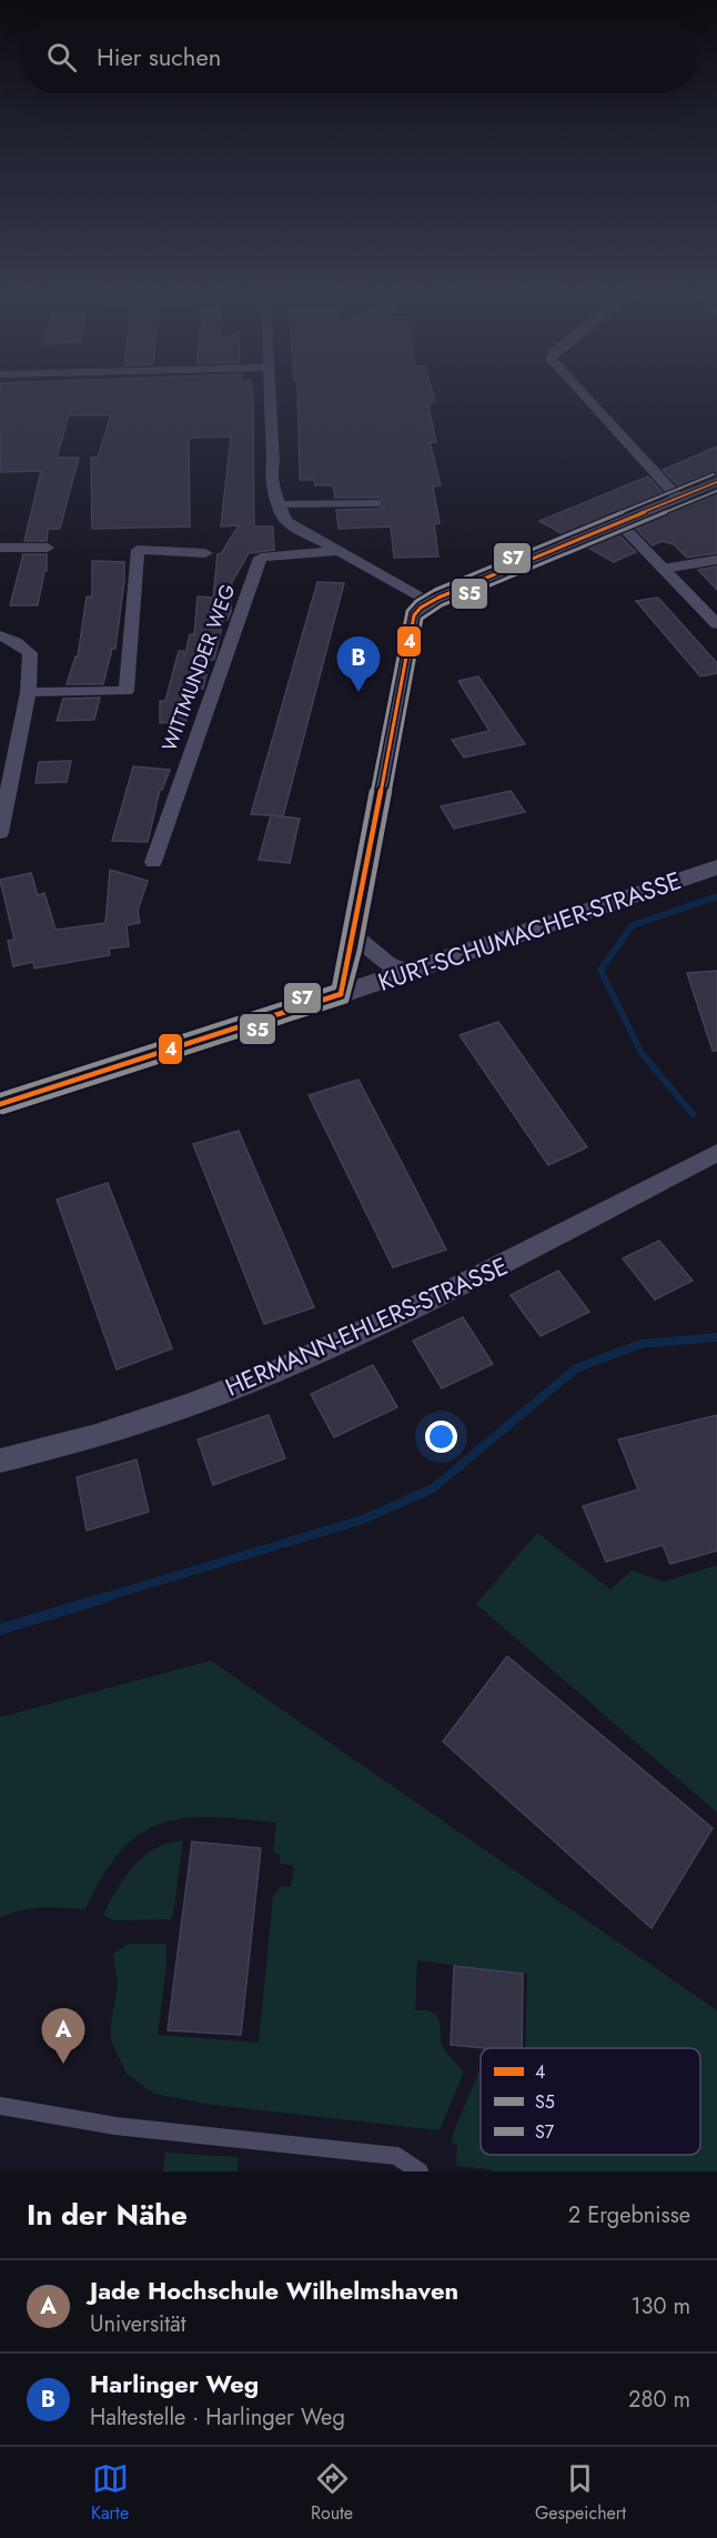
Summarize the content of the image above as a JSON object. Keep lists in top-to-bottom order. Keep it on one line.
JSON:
{"streets":{"street":["WITTMUNDER WEG","KURT-SCHUMACHER-STRASSE","HERMANN-EHLERS-STRASSE"]},"lines":["transit line S7","transit line 4","transit line S5"],"legend":["4","S5","S7"],"page":{"search":"Hier suchen","pins":["B","A"],"heading":["In der Nähe","2 Ergebnisse"],"list":[{"mark":"A","name":"Jade Hochschule Wilhelmshaven","note":"Universität","value":"130 m"},{"mark":"B","name":"Harlinger Weg","note":"Haltestelle · Harlinger Weg","value":"280 m"}],"nav":["Karte","Route","Gespeichert"]}}
